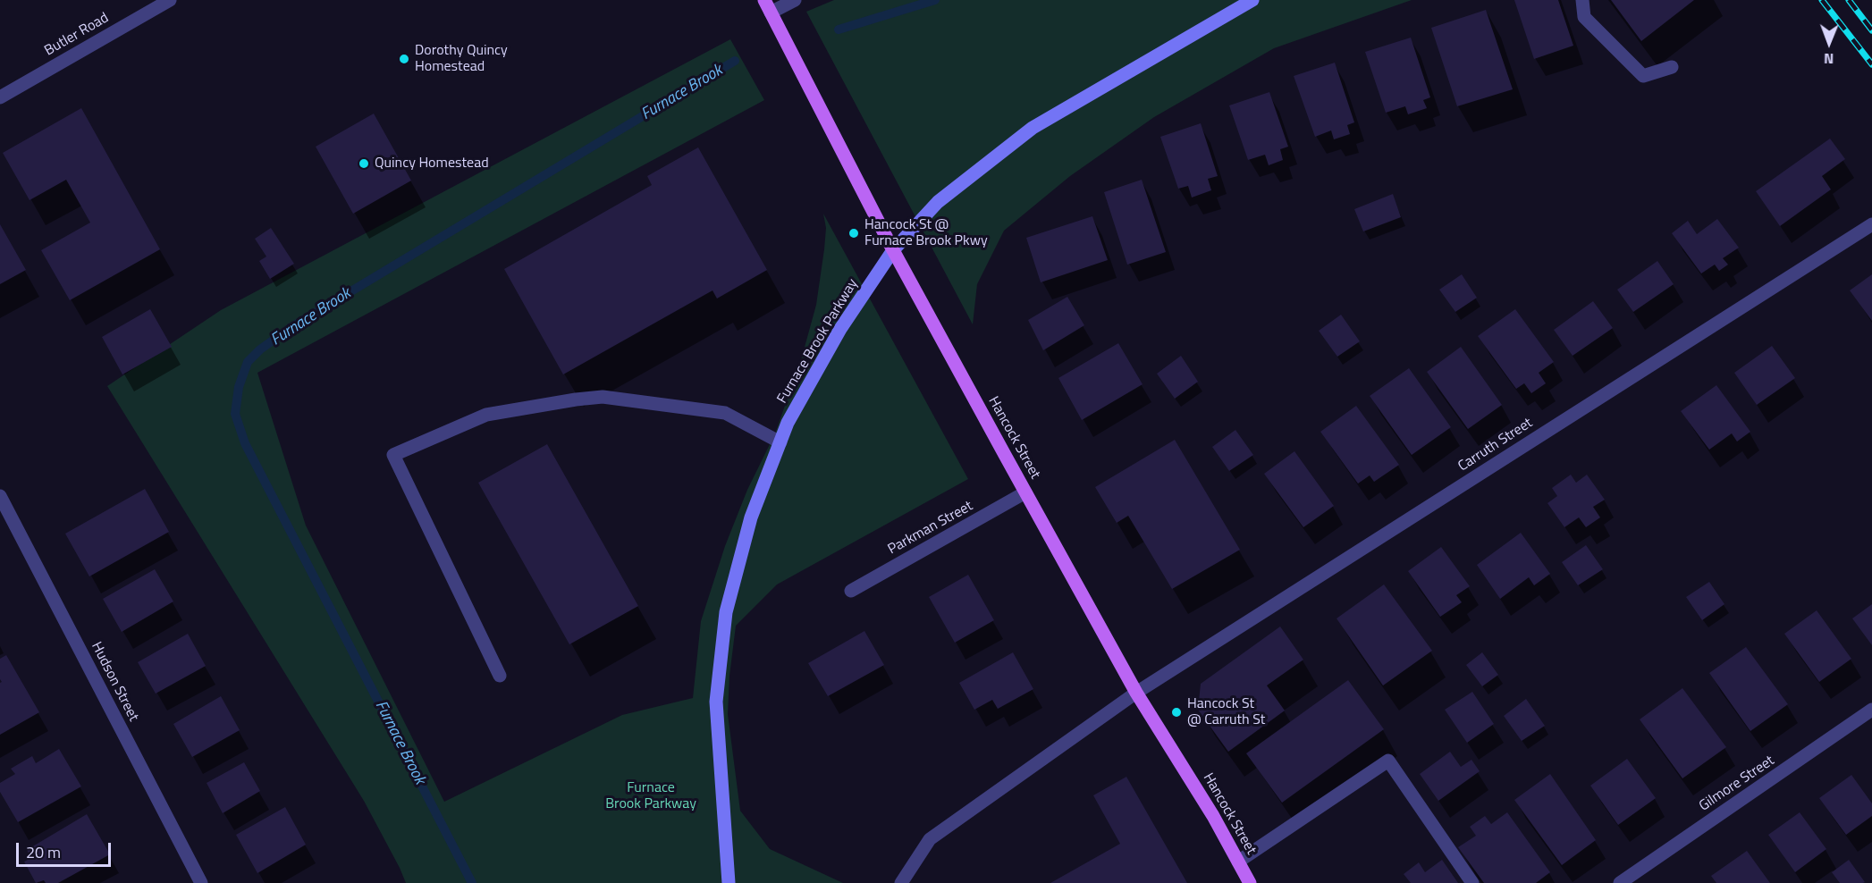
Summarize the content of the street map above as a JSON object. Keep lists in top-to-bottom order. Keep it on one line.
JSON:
{"streets":{"main road":["Furnace Brook Parkway","Hancock Street"],"street":["Butler Road","Carruth Street","Parkman Street","Hudson Street","Gilmore Street"]},"crossings":[["Furnace Brook Parkway","Hancock Street"],["Hancock Street","Carruth Street"],["Hancock Street","Parkman Street"]],"water":["Furnace Brook"],"parks":["Furnace Brook Parkway"],"places":["Dorothy Quincy Homestead","Quincy Homestead","Hancock St @ Furnace Brook Pkwy","Hancock St @ Carruth St"],"scale_bar":"20 m","north":"bottom"}
